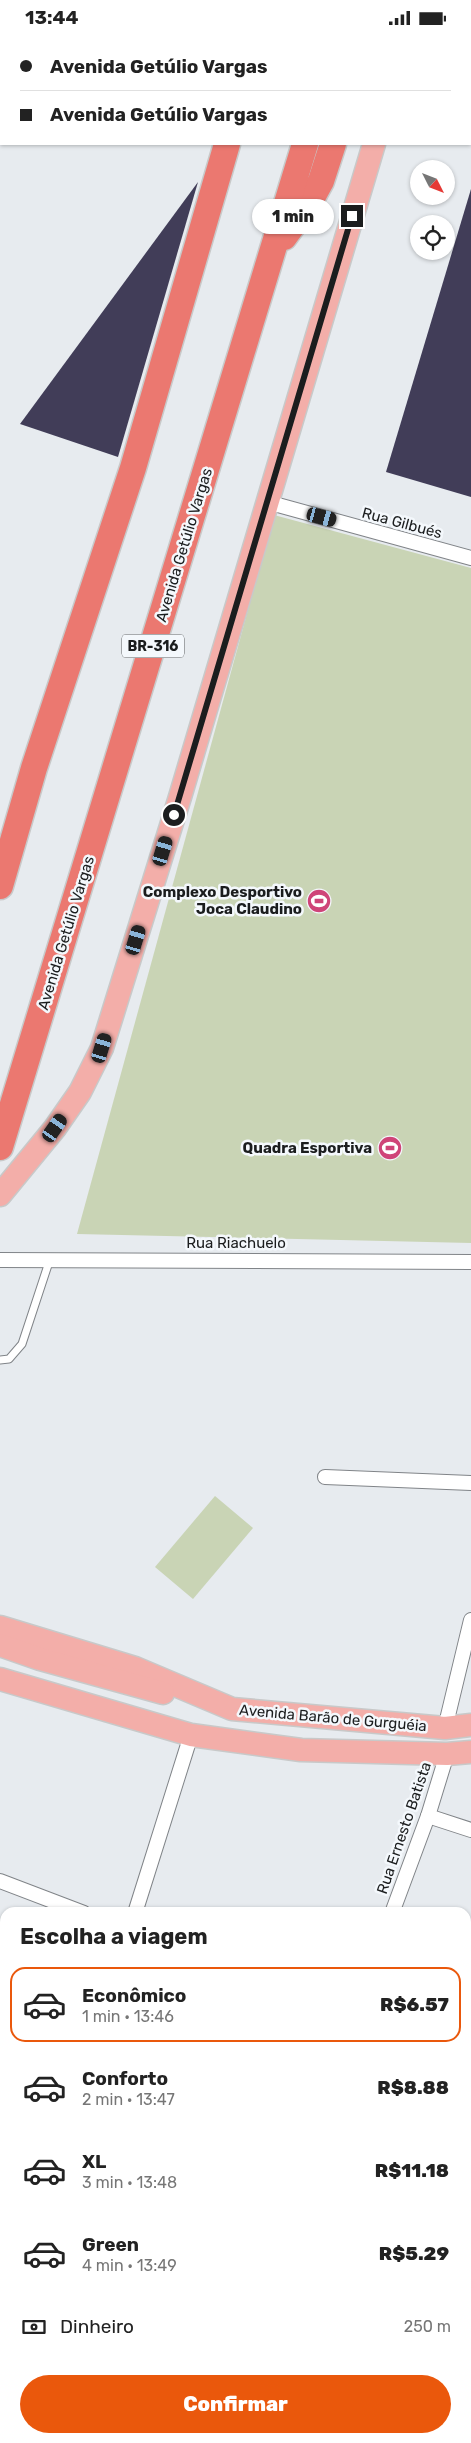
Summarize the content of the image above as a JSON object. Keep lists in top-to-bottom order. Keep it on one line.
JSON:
{"streets":{"highway":["Avenida Getúlio Vargas","BR-316"],"main road":["Avenida Barão de Gurguéia"],"street":["Rua Gilbués","Rua Riachuelo","Rua Ernesto Batista"]},"crossings":[["Avenida Barão de Gurguéia","Rua Ernesto Batista"]],"places":{"sports":["Complexo Desportivo Joca Claudino","Quadra Esportiva"]},"north":"bottom right","page":{"status":"13:44","banner":["Avenida Getúlio Vargas","Avenida Getúlio Vargas"],"bubble":"1 min","heading":"Escolha a viagem","list":[{"name":"Econômico","note":"1 min · 13:46","value":"R$6.57"},{"name":"Conforto","note":"2 min · 13:47","value":"R$8.88"},{"name":"XL","note":"3 min · 13:48","value":"R$11.18"},{"name":"Green","note":"4 min · 13:49","value":"R$5.29"}],"pay":["Dinheiro","250 m"],"buttons":"Confirmar"}}
